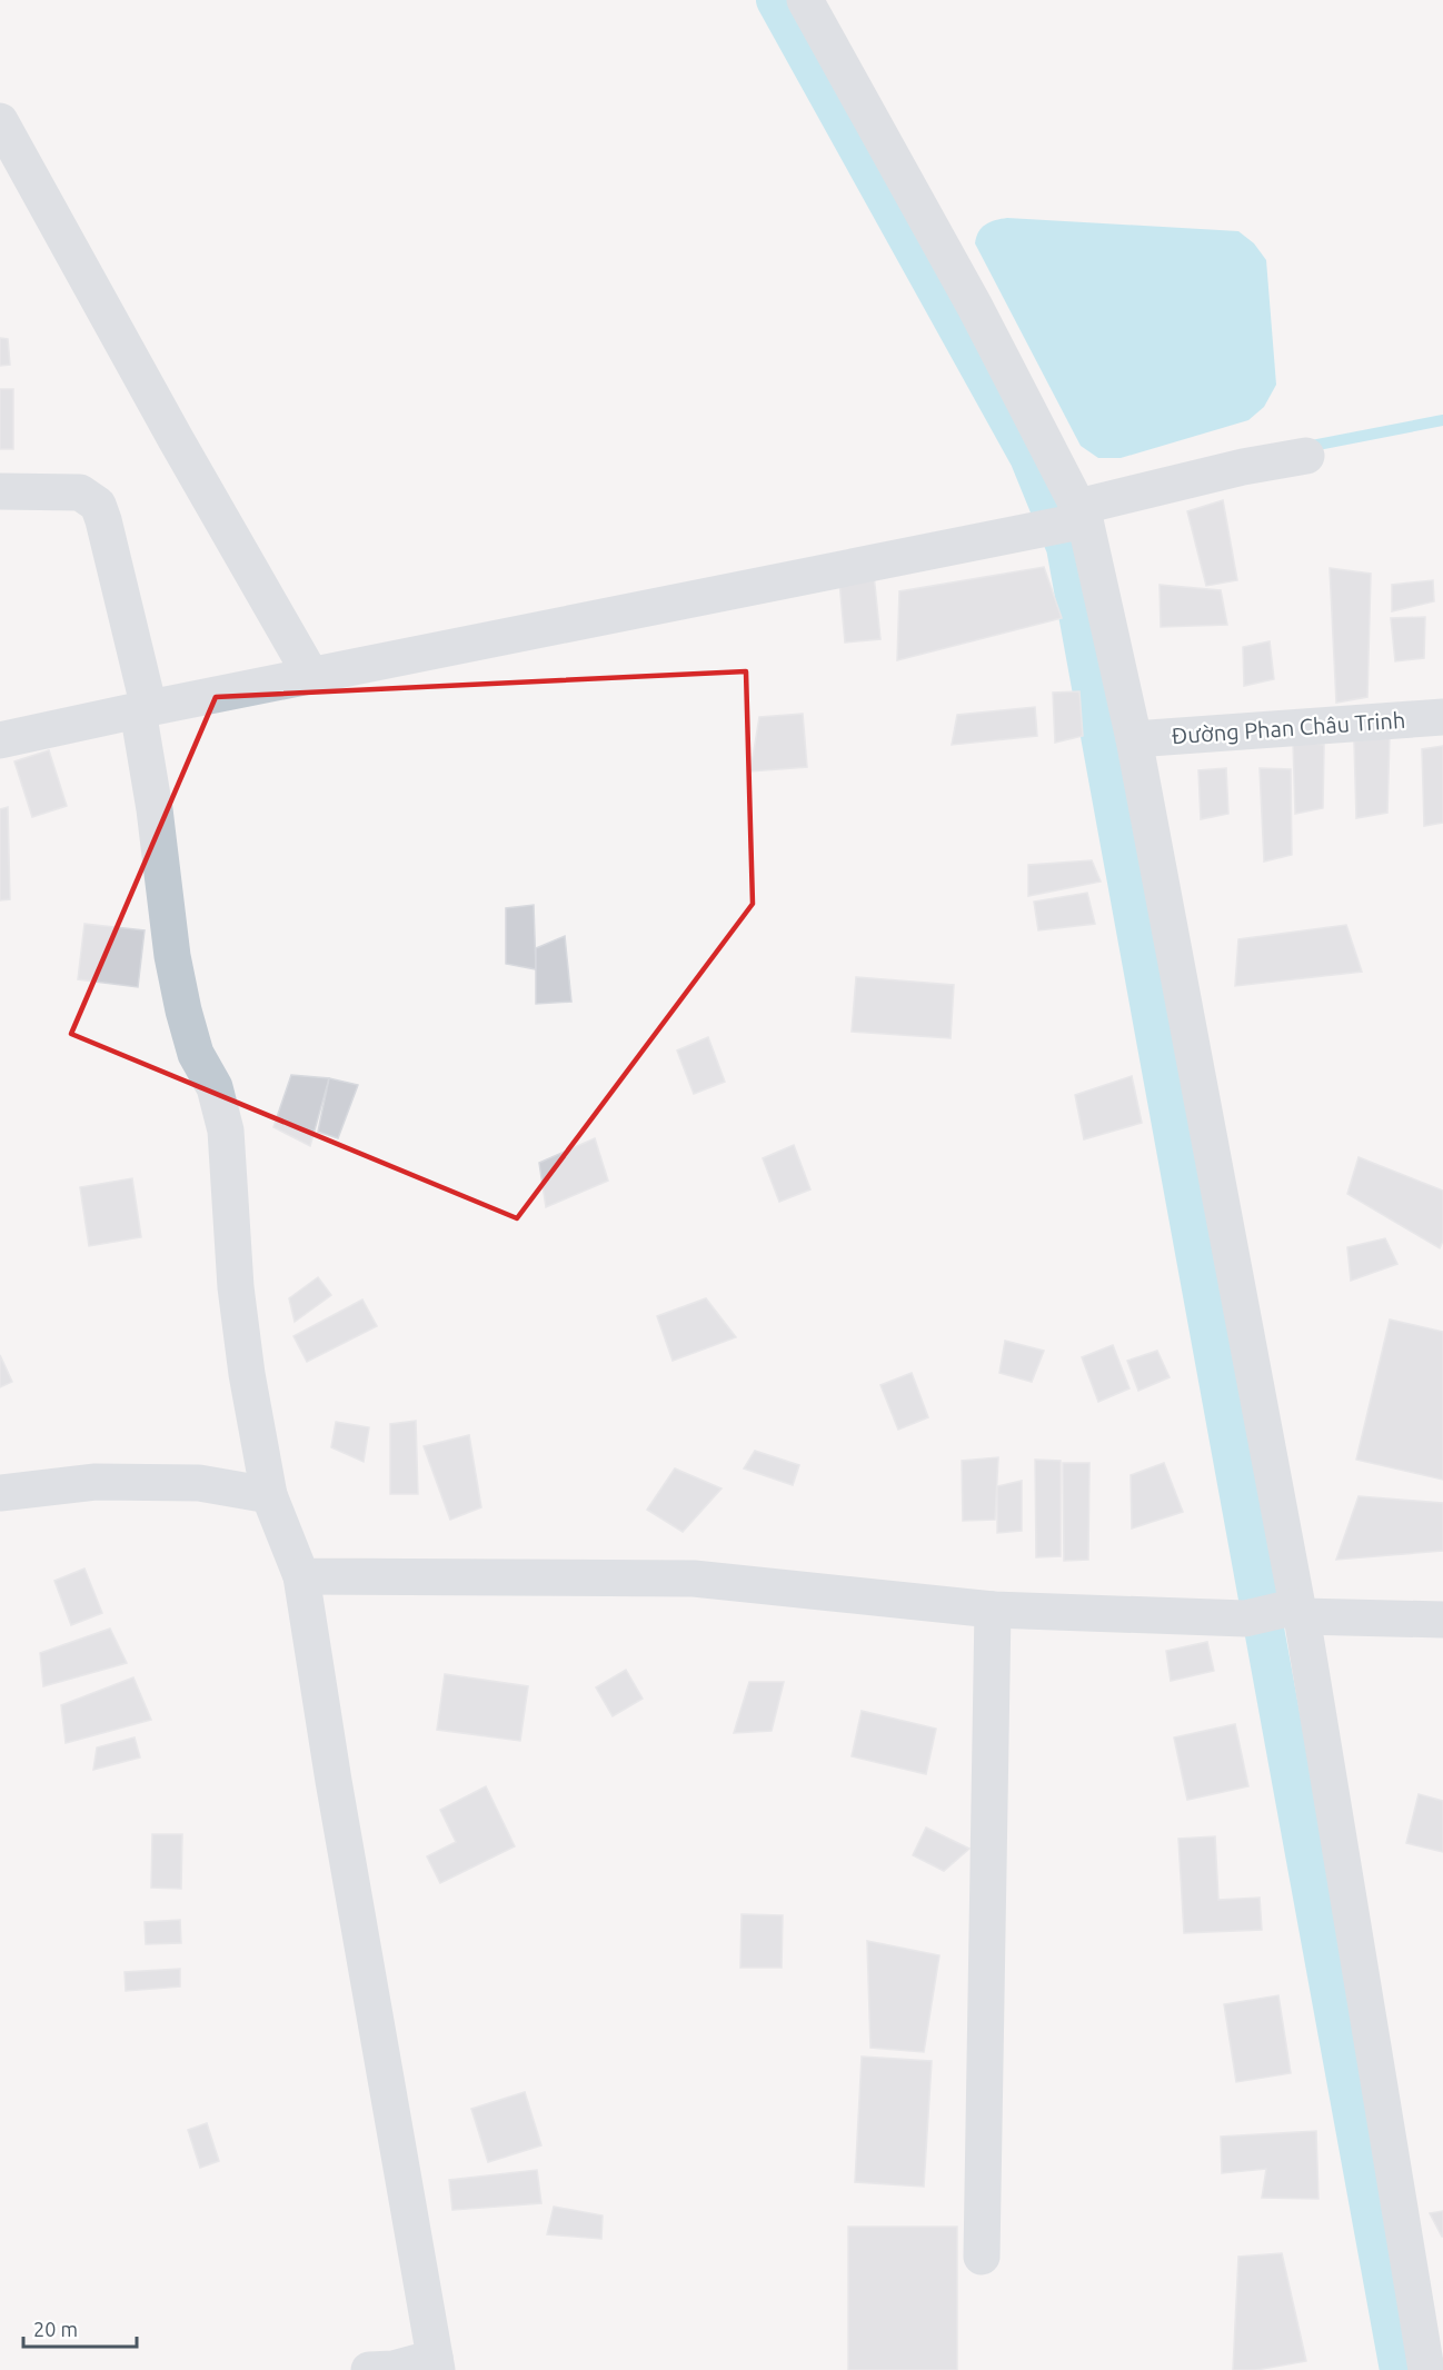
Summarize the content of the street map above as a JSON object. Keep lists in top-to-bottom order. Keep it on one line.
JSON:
{"streets":{"street":["Đường Phan Châu Trinh"]},"scale_bar":"20 m"}
